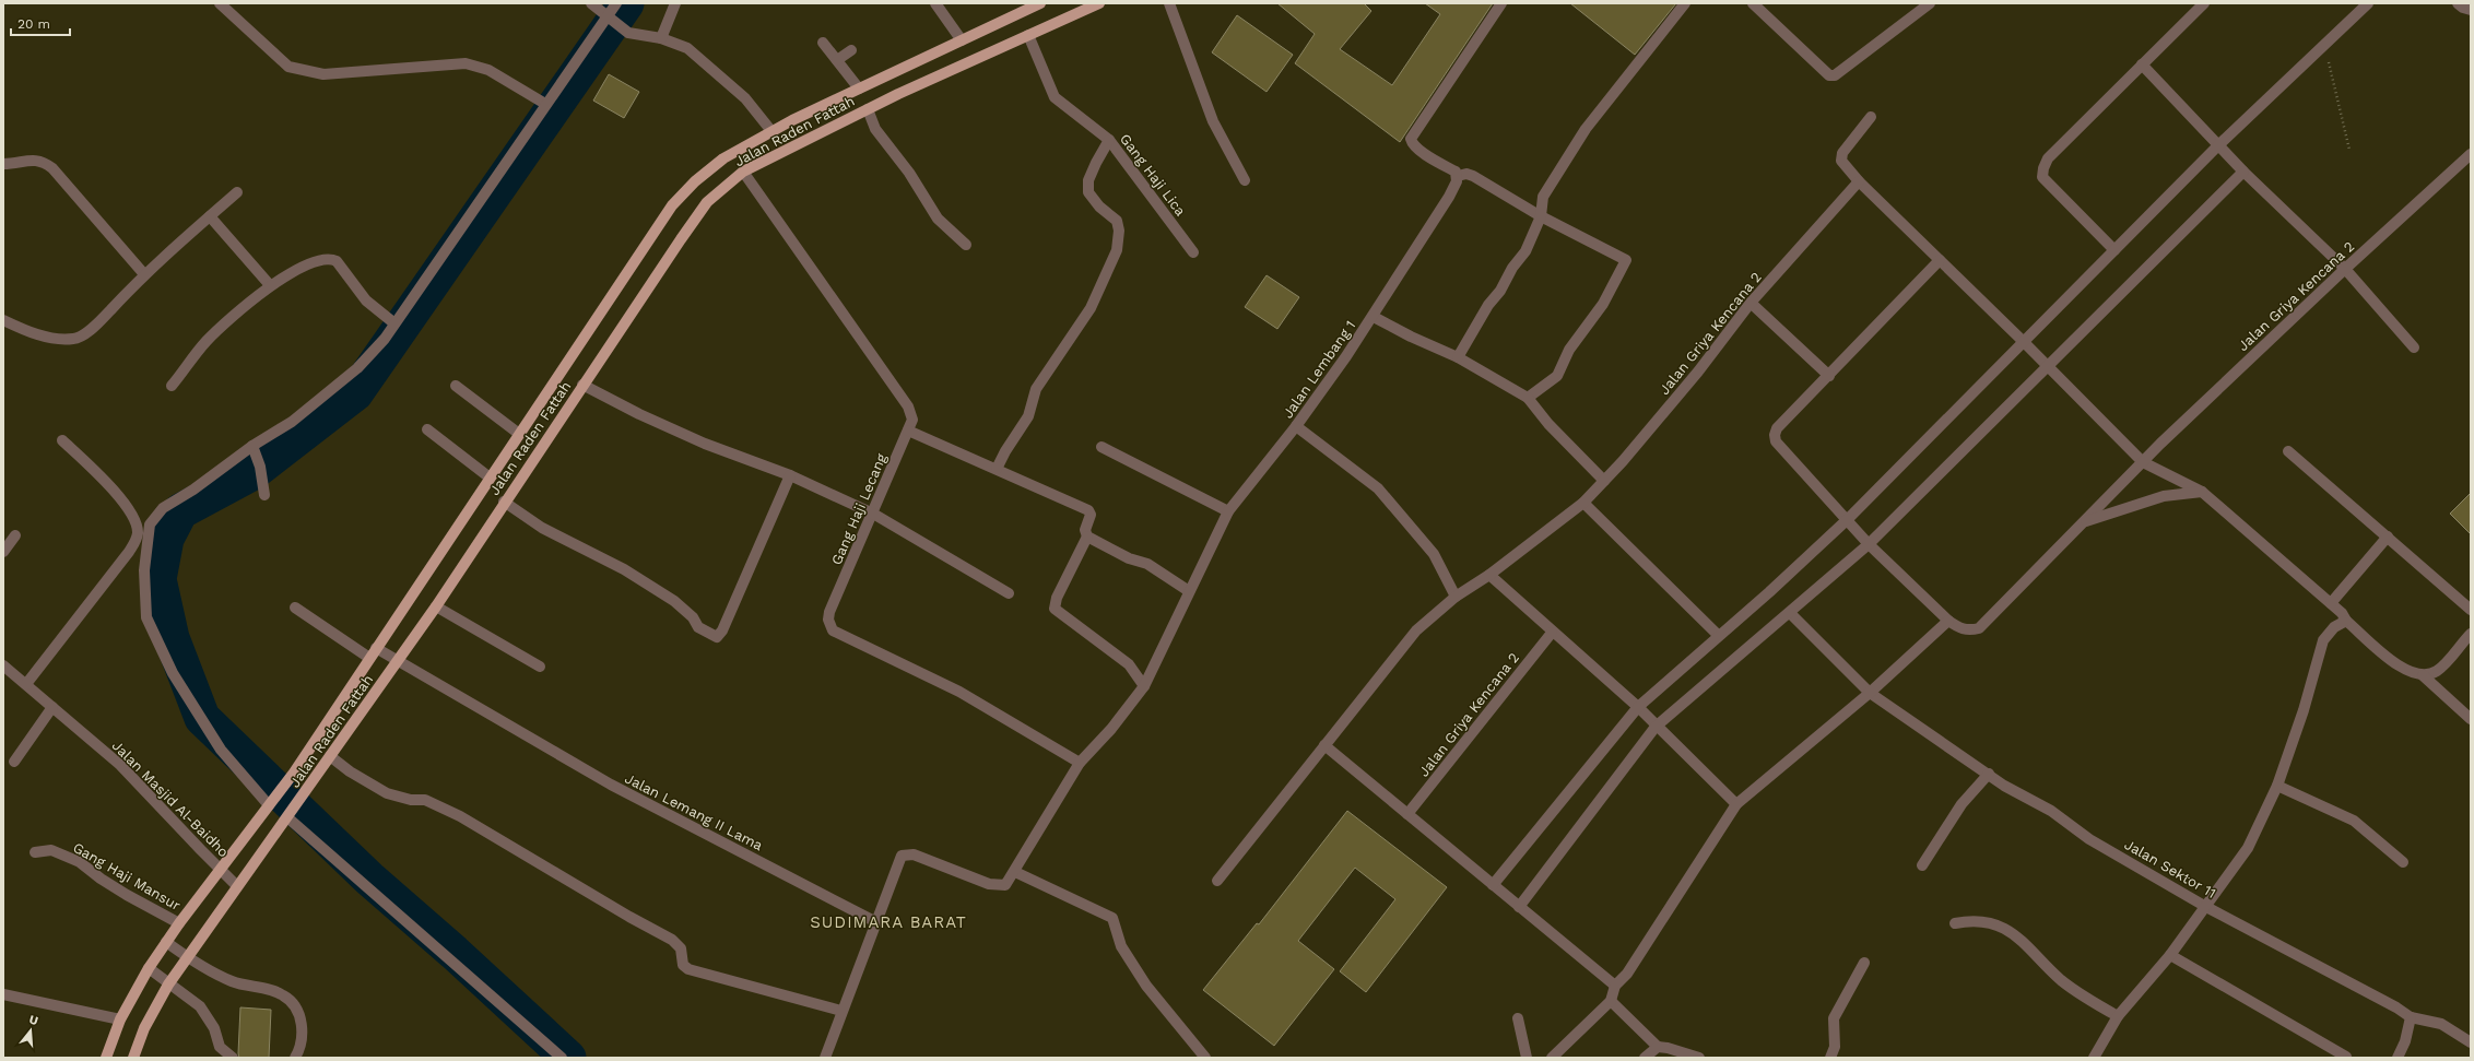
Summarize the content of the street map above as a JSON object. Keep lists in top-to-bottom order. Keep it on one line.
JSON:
{"streets":{"main road":["Jalan Raden Fattah"],"street":["Gang Haji Lica","Jalan Griya Kencana 2","Jalan Lembang 1","Gang Haji Lecang","Jalan Masjid Al-Baidho","Jalan Lemang II Lama","Jalan Sektor 11","Gang Haji Mansur"]},"crossings":[["Jalan Raden Fattah","Gang Haji Lica"],["Jalan Raden Fattah","Gang Haji Lecang"],["Jalan Raden Fattah","Jalan Masjid Al-Baidho"],["Jalan Raden Fattah","Jalan Lemang II Lama"],["Jalan Raden Fattah","Gang Haji Mansur"],["Jalan Lembang 1","Gang Haji Lecang"],["Jalan Lembang 1","Jalan Lemang II Lama"]],"districts":["SUDIMARA BARAT"],"scale_bar":"20 m","north":"top"}
